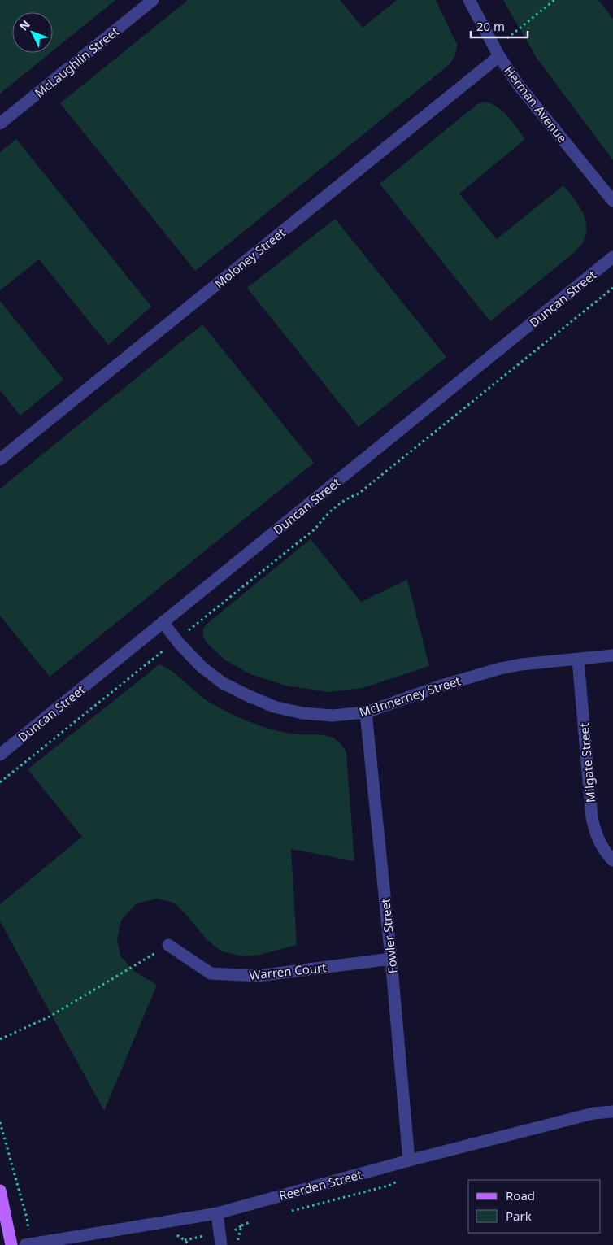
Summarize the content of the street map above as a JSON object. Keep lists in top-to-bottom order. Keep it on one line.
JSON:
{"streets":{"street":["McLaughlin Street","Herman Avenue","Moloney Street","Duncan Street","McInnerney Street","Milgate Street","Fowler Street","Warren Court","Reerden Street"]},"crossings":[["Herman Avenue","Moloney Street"],["Duncan Street","McInnerney Street"],["McInnerney Street","Milgate Street"],["McInnerney Street","Fowler Street"],["Fowler Street","Warren Court"],["Fowler Street","Reerden Street"]],"legend":["Road","Park"],"scale_bar":"20 m","north":"top left"}
